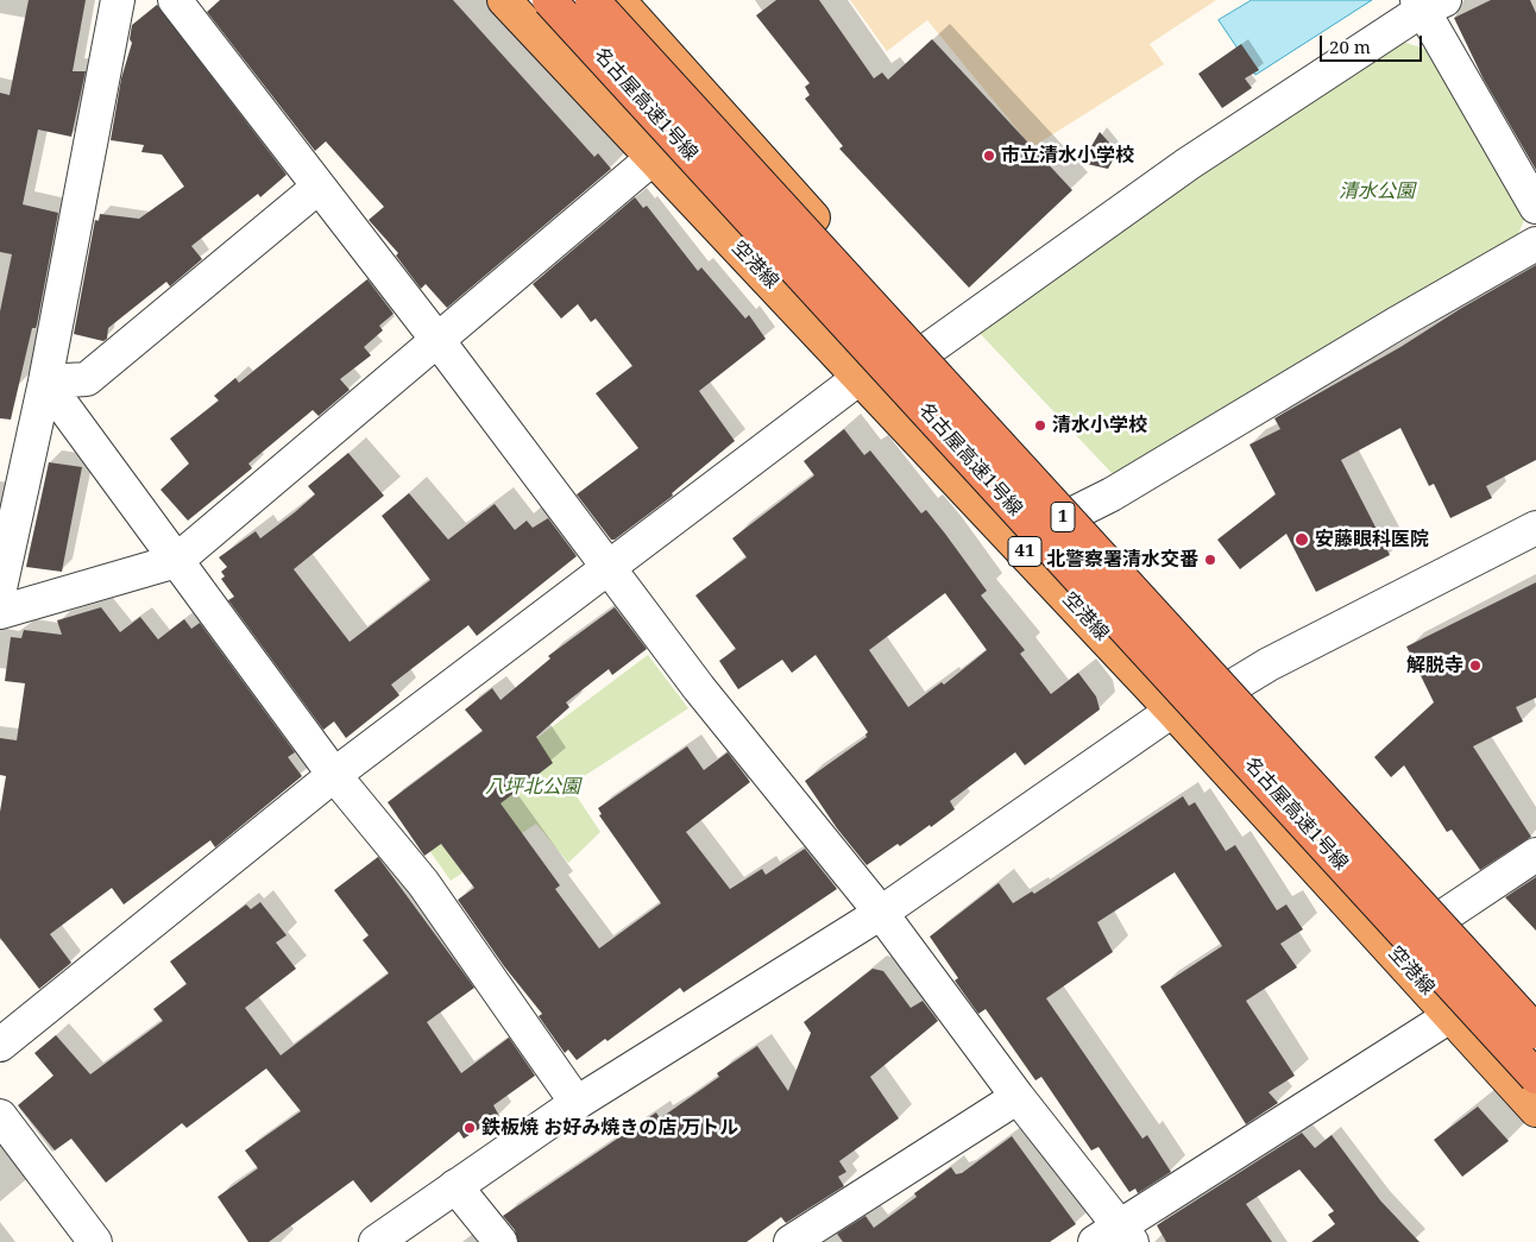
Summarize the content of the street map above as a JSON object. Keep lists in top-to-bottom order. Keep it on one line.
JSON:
{"streets":{"highway":["名古屋高速1号線","空港線","1","41"]},"parks":["清水公園","八坪北公園"],"places":["市立清水小学校","清水小学校","安藤眼科医院","北警察署清水交番","解脱寺","鉄板焼 お好み焼きの店 万トル"],"scale_bar":"20 m"}
